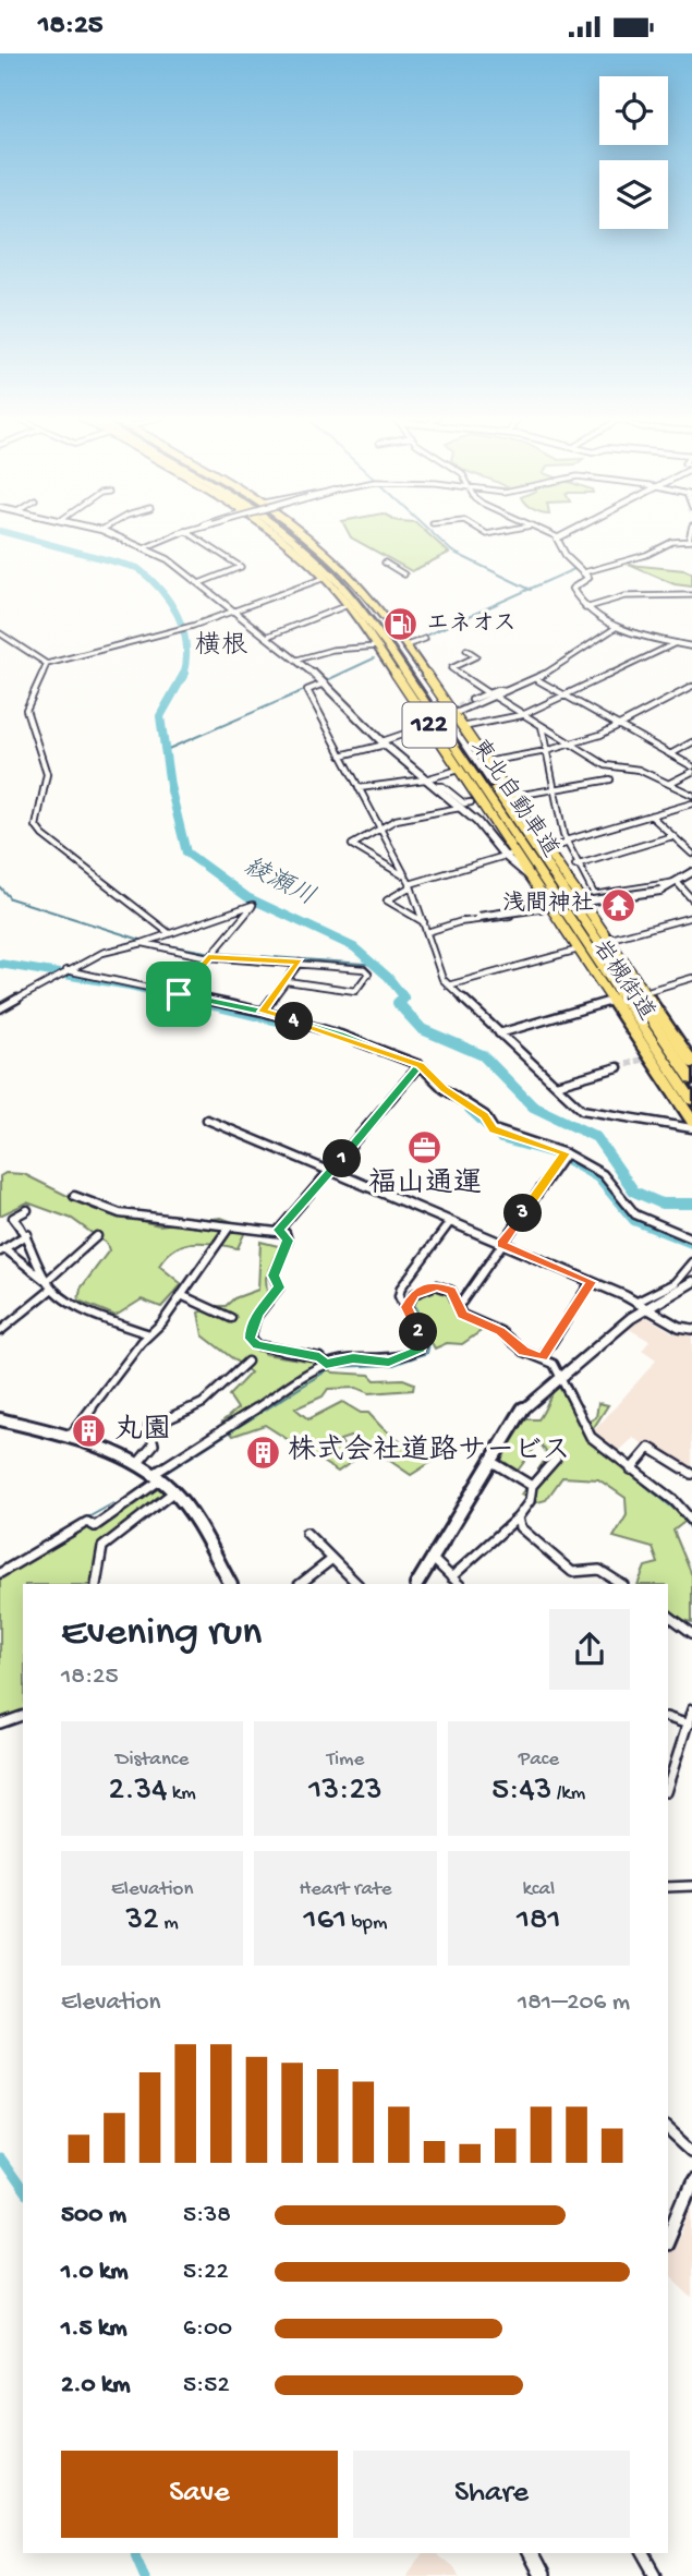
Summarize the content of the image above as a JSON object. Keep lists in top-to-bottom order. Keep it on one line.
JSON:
{"streets":{"highway":["122","東北自動車道","岩槻街道"]},"districts":["横根"],"water":["綾瀬川"],"places":{"fuel station":["エネオス"],"temple":["浅間神社"],"office":["福山通運"],"building":["丸園","株式会社道路サービス"]},"page":{"status":"18:25","pins":["4","1","3","2"],"heading":["Evening run","18:25"],"stats":[["Distance","2.34 km"],["Time","13:23"],["Pace","5:43 /km"],["Elevation","32 m"],["Heart rate","161 bpm"],["kcal","181"]],"chart":["Elevation","181–206 m"],"list":[{"name":"500 m","note":"5:38"},{"name":"1.0 km","note":"5:22"},{"name":"1.5 km","note":"6:00"},{"name":"2.0 km","note":"5:52"}],"buttons":["Save","Share"]}}
